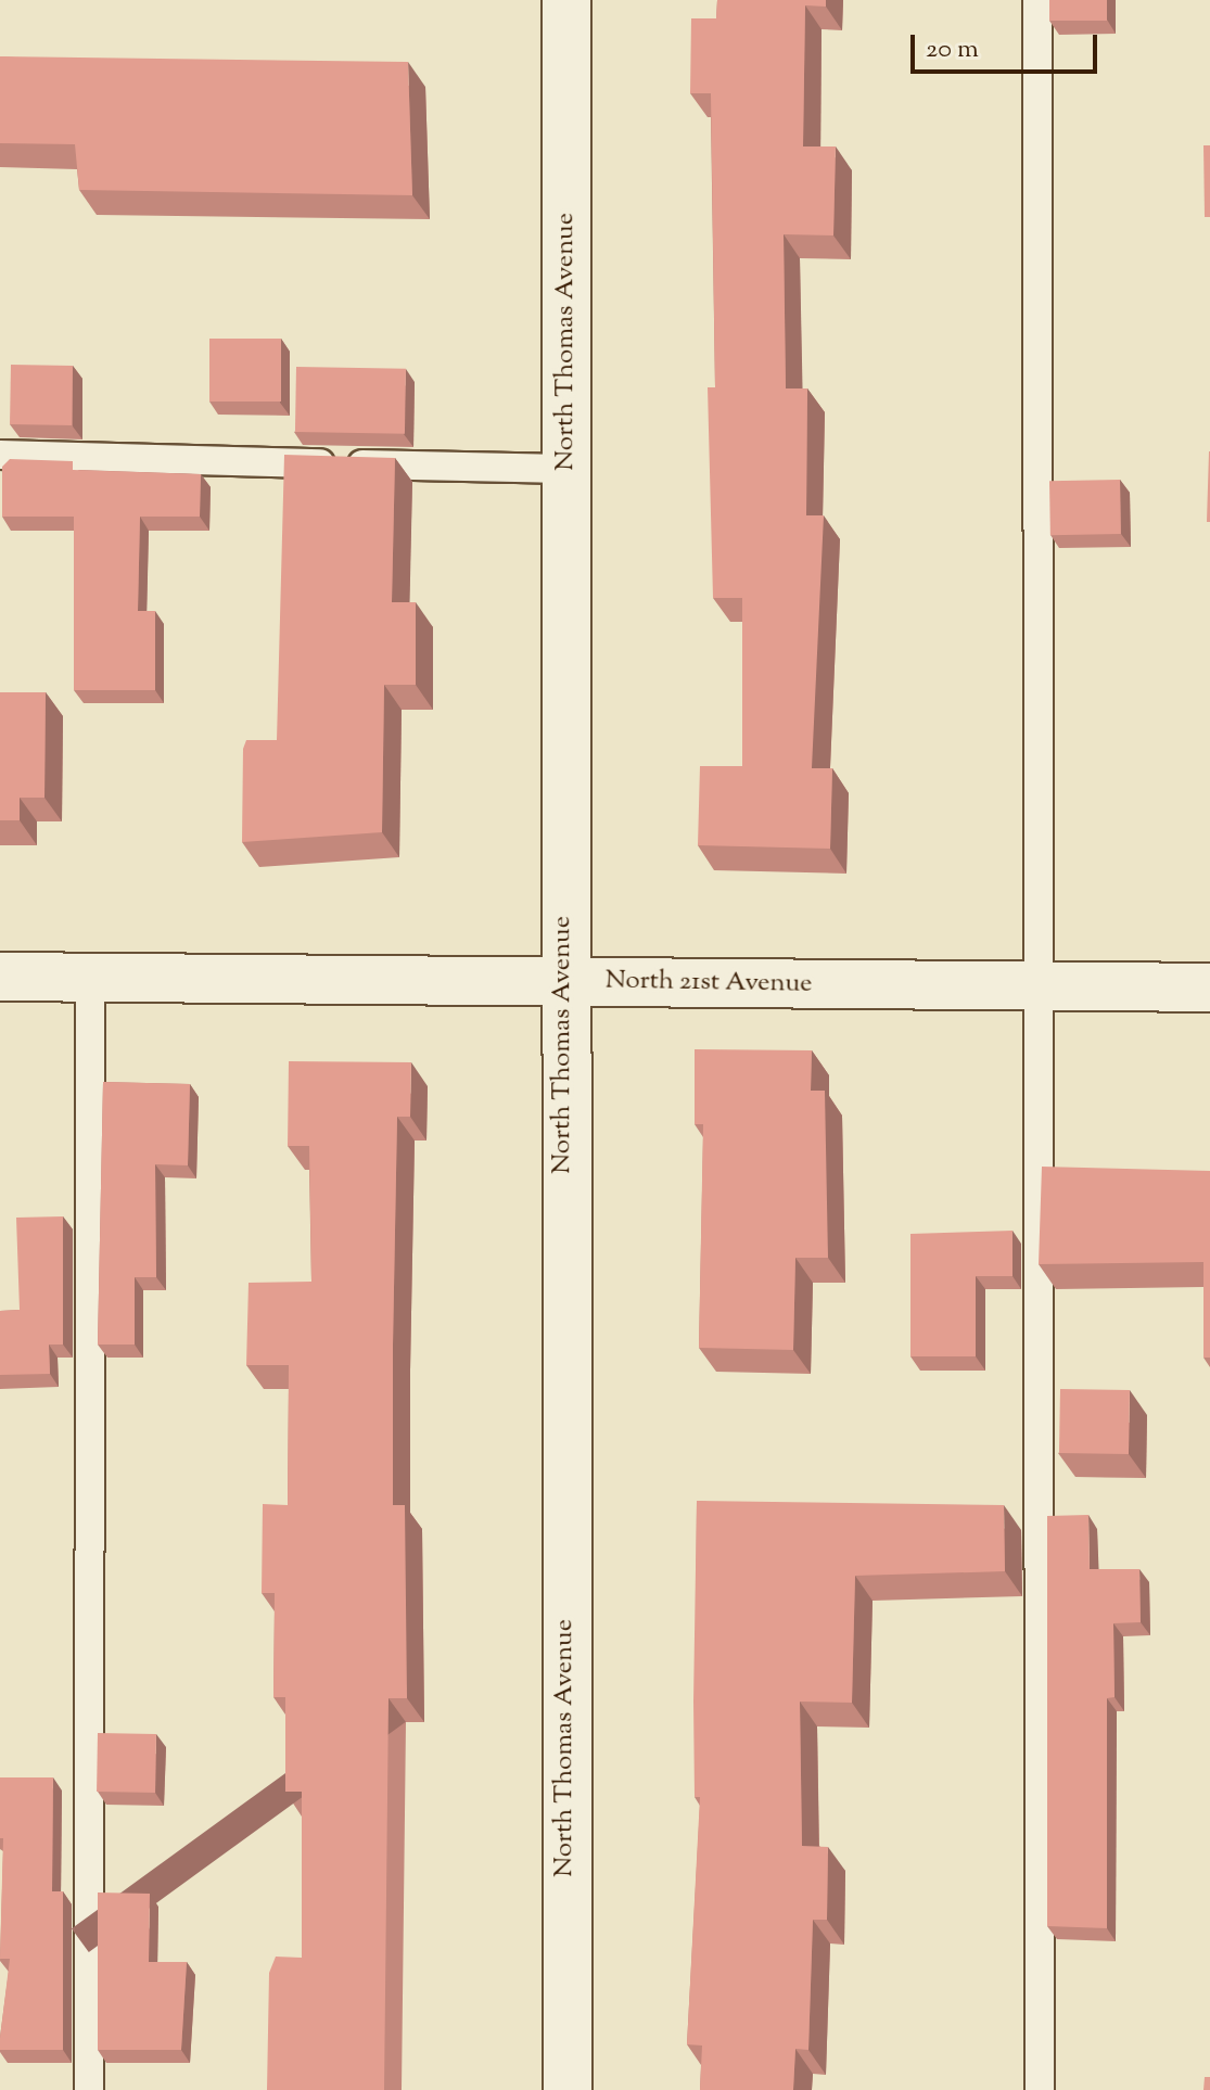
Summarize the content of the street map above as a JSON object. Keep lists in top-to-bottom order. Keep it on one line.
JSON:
{"streets":{"street":["North Thomas Avenue","North 21st Avenue"]},"crossings":[["North Thomas Avenue","North 21st Avenue"]],"scale_bar":"20 m"}
